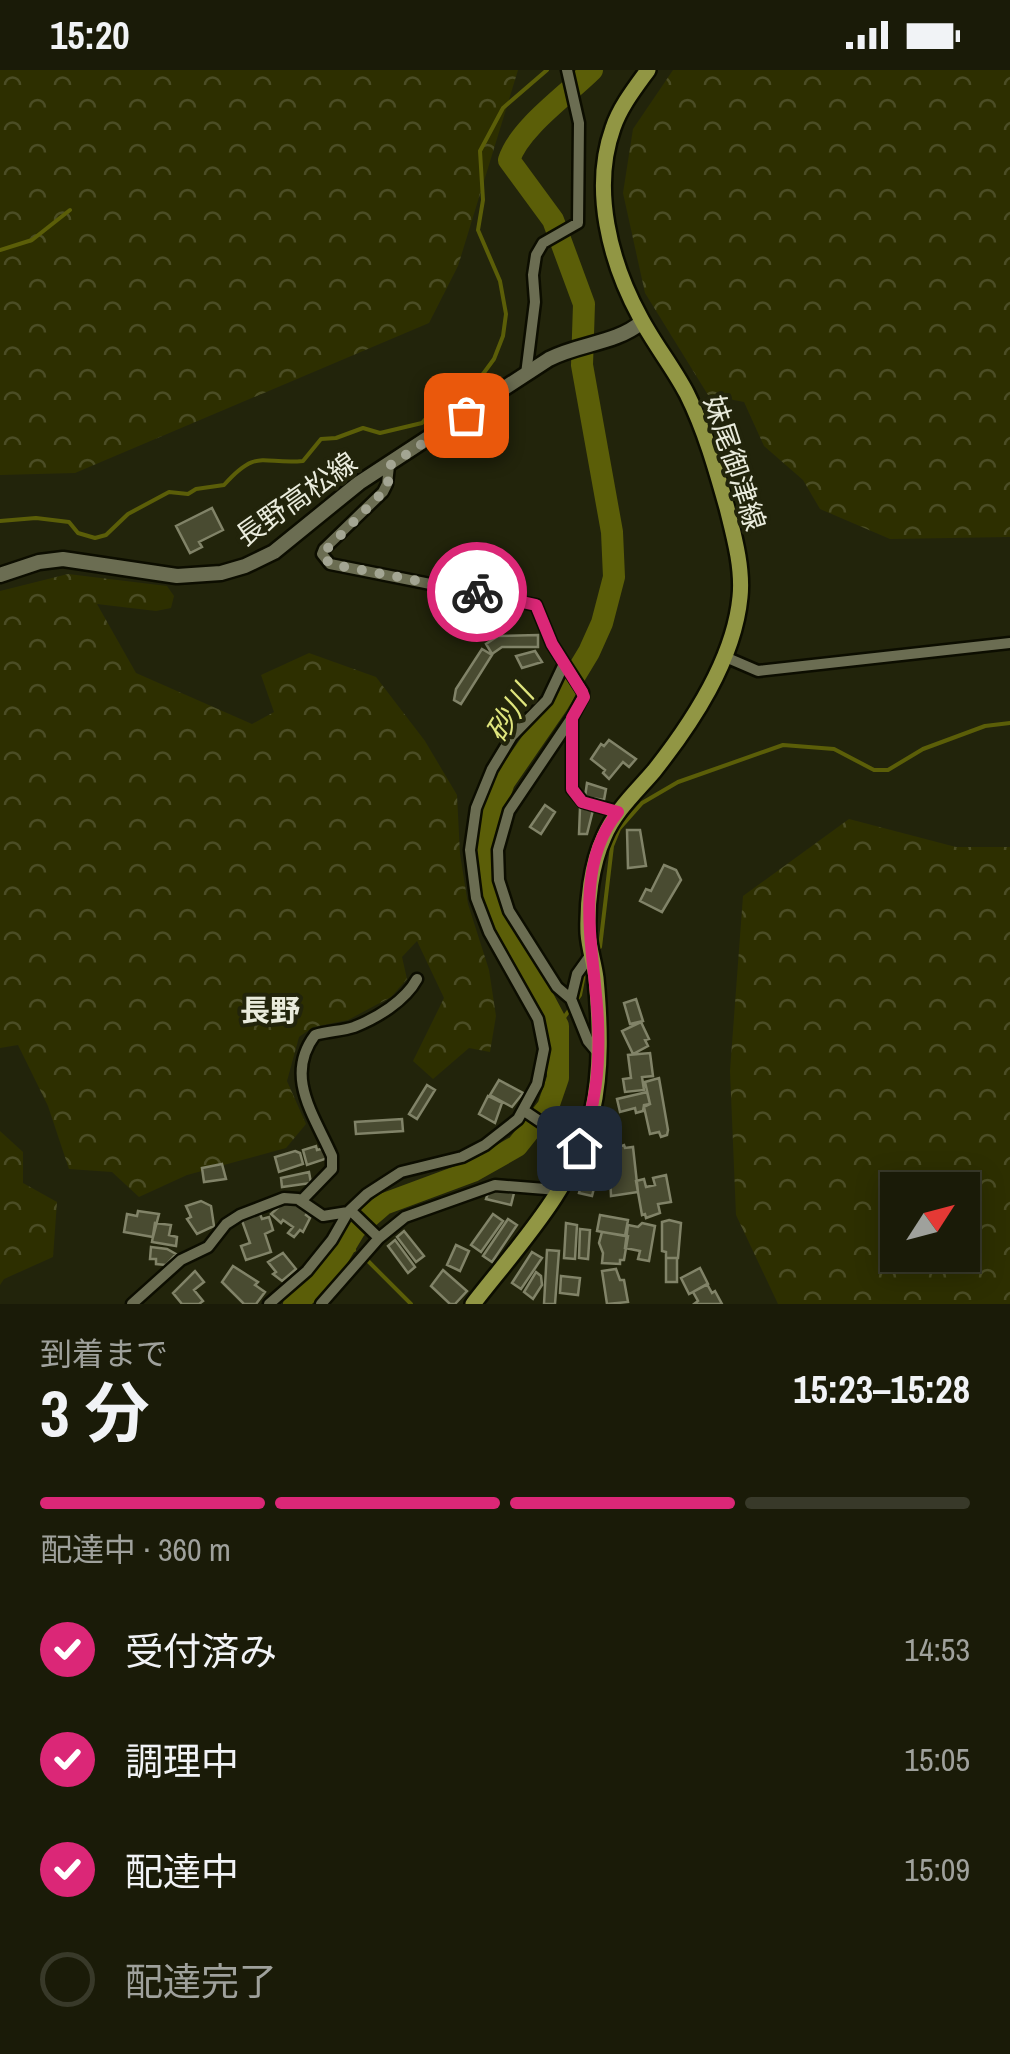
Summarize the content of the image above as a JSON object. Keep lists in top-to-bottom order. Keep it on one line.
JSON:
{"streets":{"main road":["妹尾御津線","長野高松線"]},"crossings":[["妹尾御津線","長野高松線"]],"districts":["長野"],"water":["砂川"],"north":"top right","page":{"status":"15:20","heading":["3 分","到着まで","15:23–15:28"],"bar":"配達中 · 360 m","list":[["受付済み","14:53"],["調理中","15:05"],["配達中","15:09"],"配達完了"]}}
